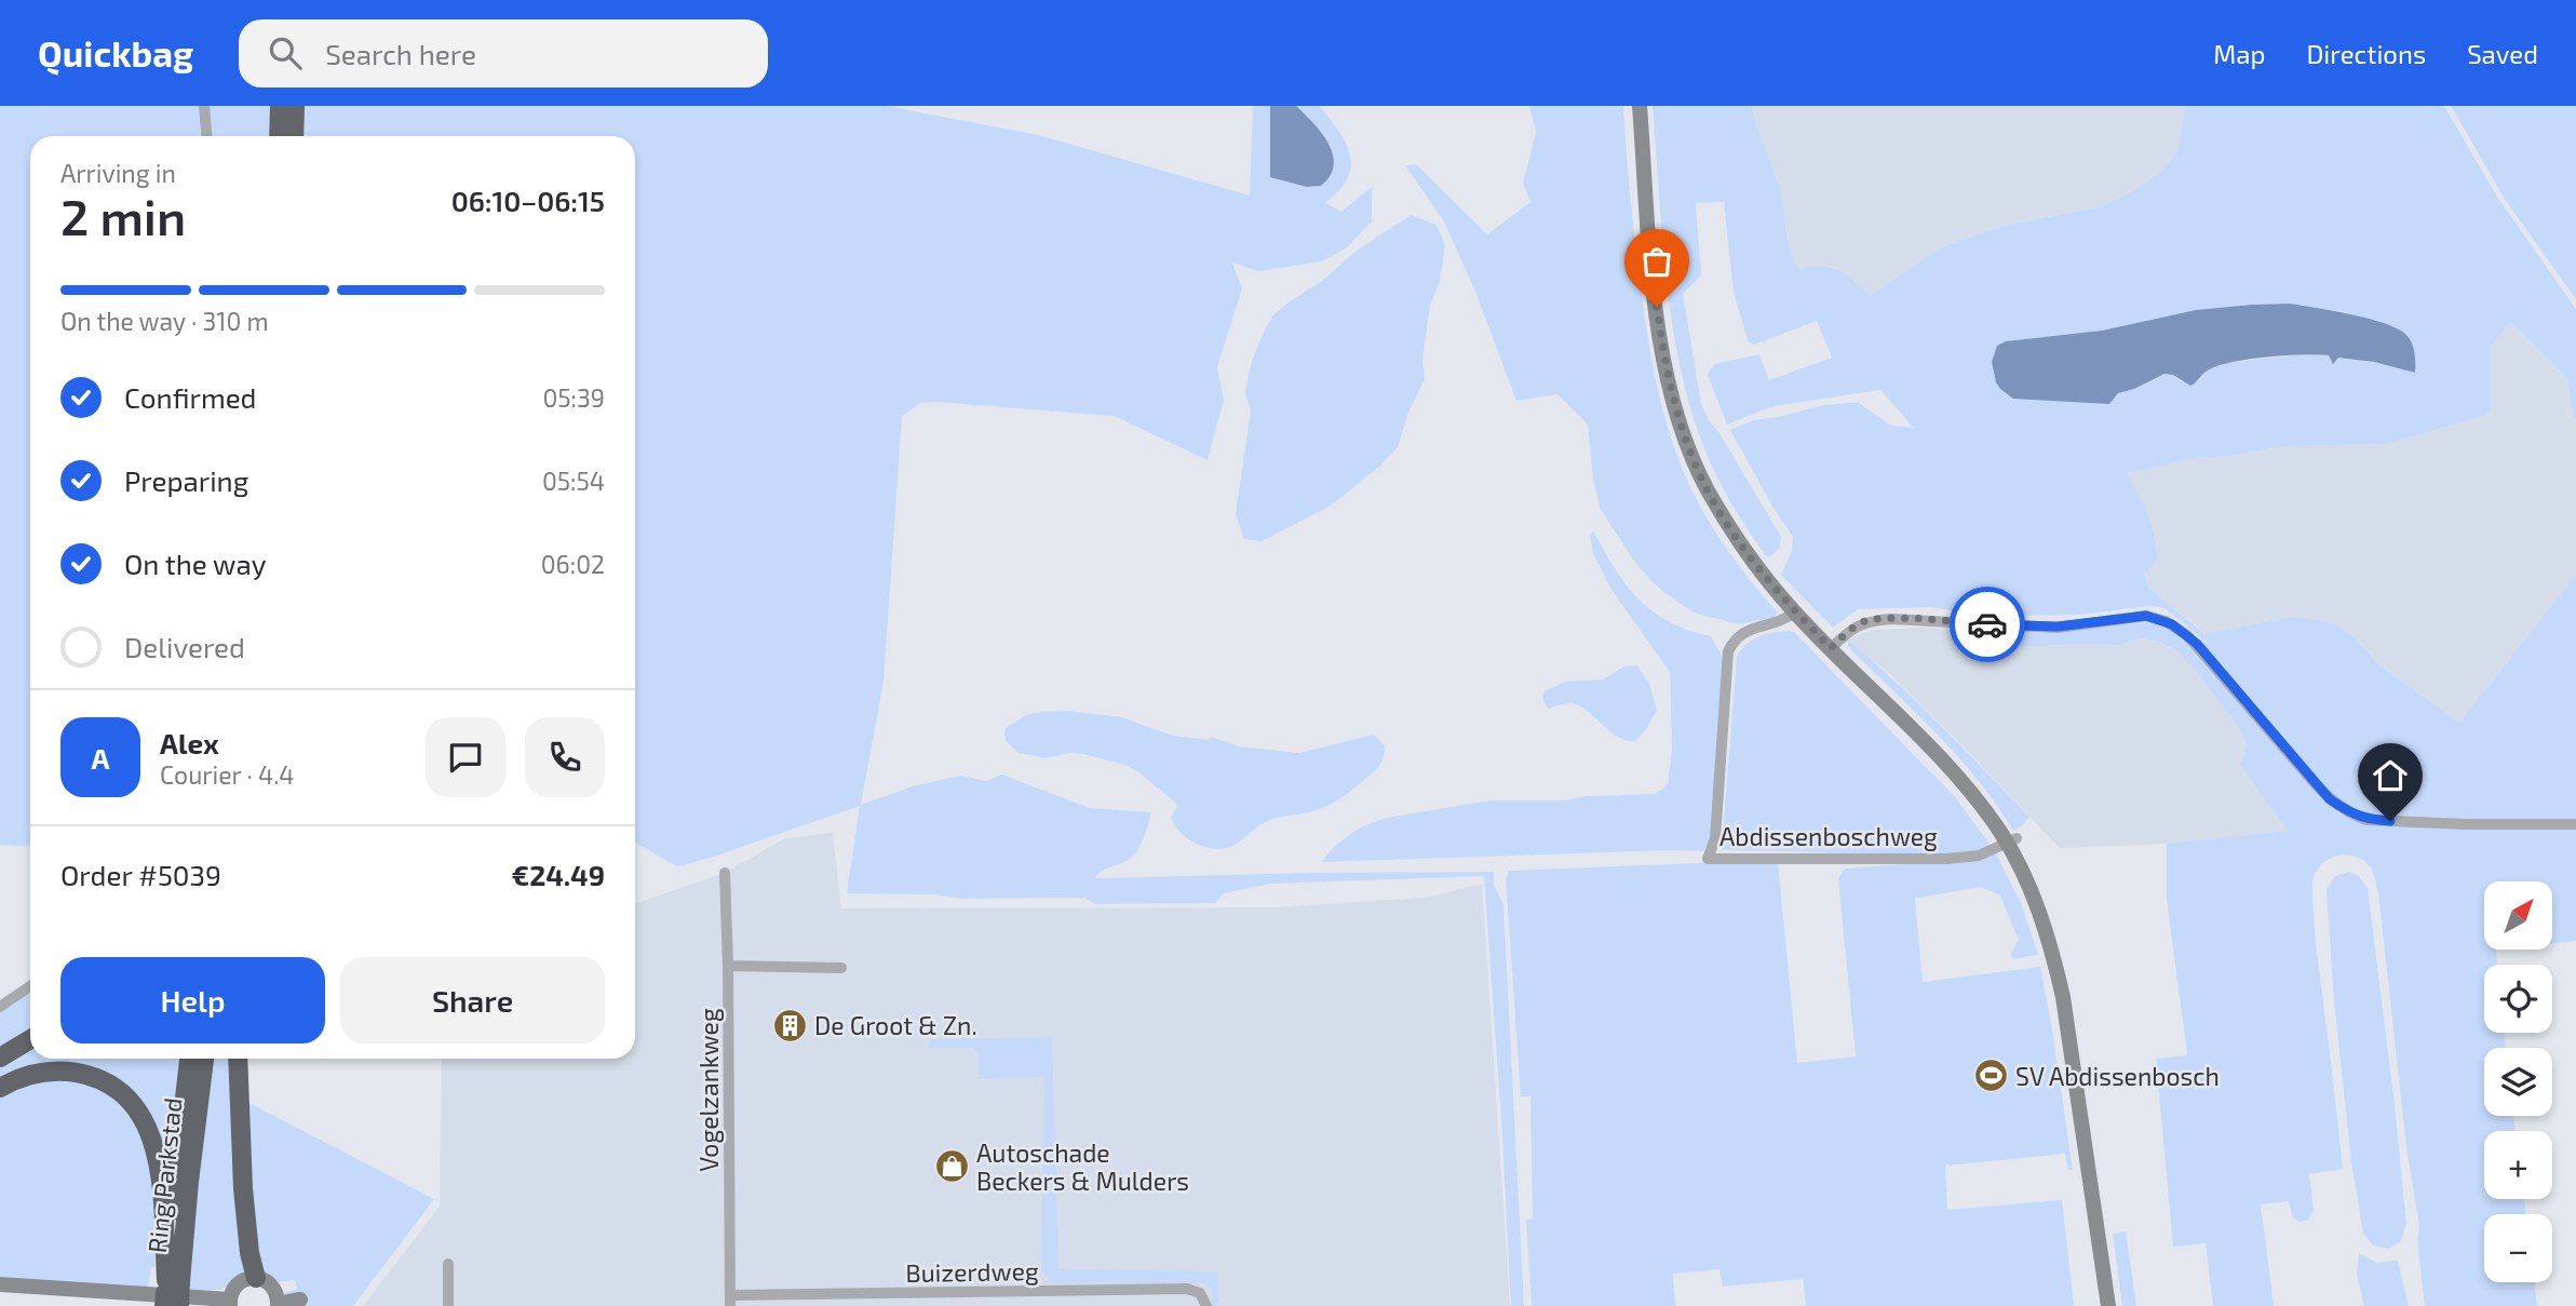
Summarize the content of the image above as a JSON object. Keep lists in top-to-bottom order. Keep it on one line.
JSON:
{"streets":{"highway":["Ring Parkstad"],"street":["Abdissenboschweg","Vogelzankweg","Buizerdweg"]},"crossings":[["Vogelzankweg","Buizerdweg"]],"places":{"building":["De Groot & Zn."],"sports":["SV Abdissenbosch"],"shop":["Autoschade Beckers & Mulders"]},"north":"top right","page":{"header":"Quickbag","search":"Search here","nav":["Map","Directions","Saved"],"heading":["2 min","Arriving in","06:10–06:15"],"panel":["Alex","Courier · 4.4","Order #5039","€24.49"],"bar":"On the way · 310 m","list":[["Confirmed","05:39"],["Preparing","05:54"],["On the way","06:02"],"Delivered"],"round":"A","map_buttons":["+","−"],"buttons":["Help","Share"]}}
